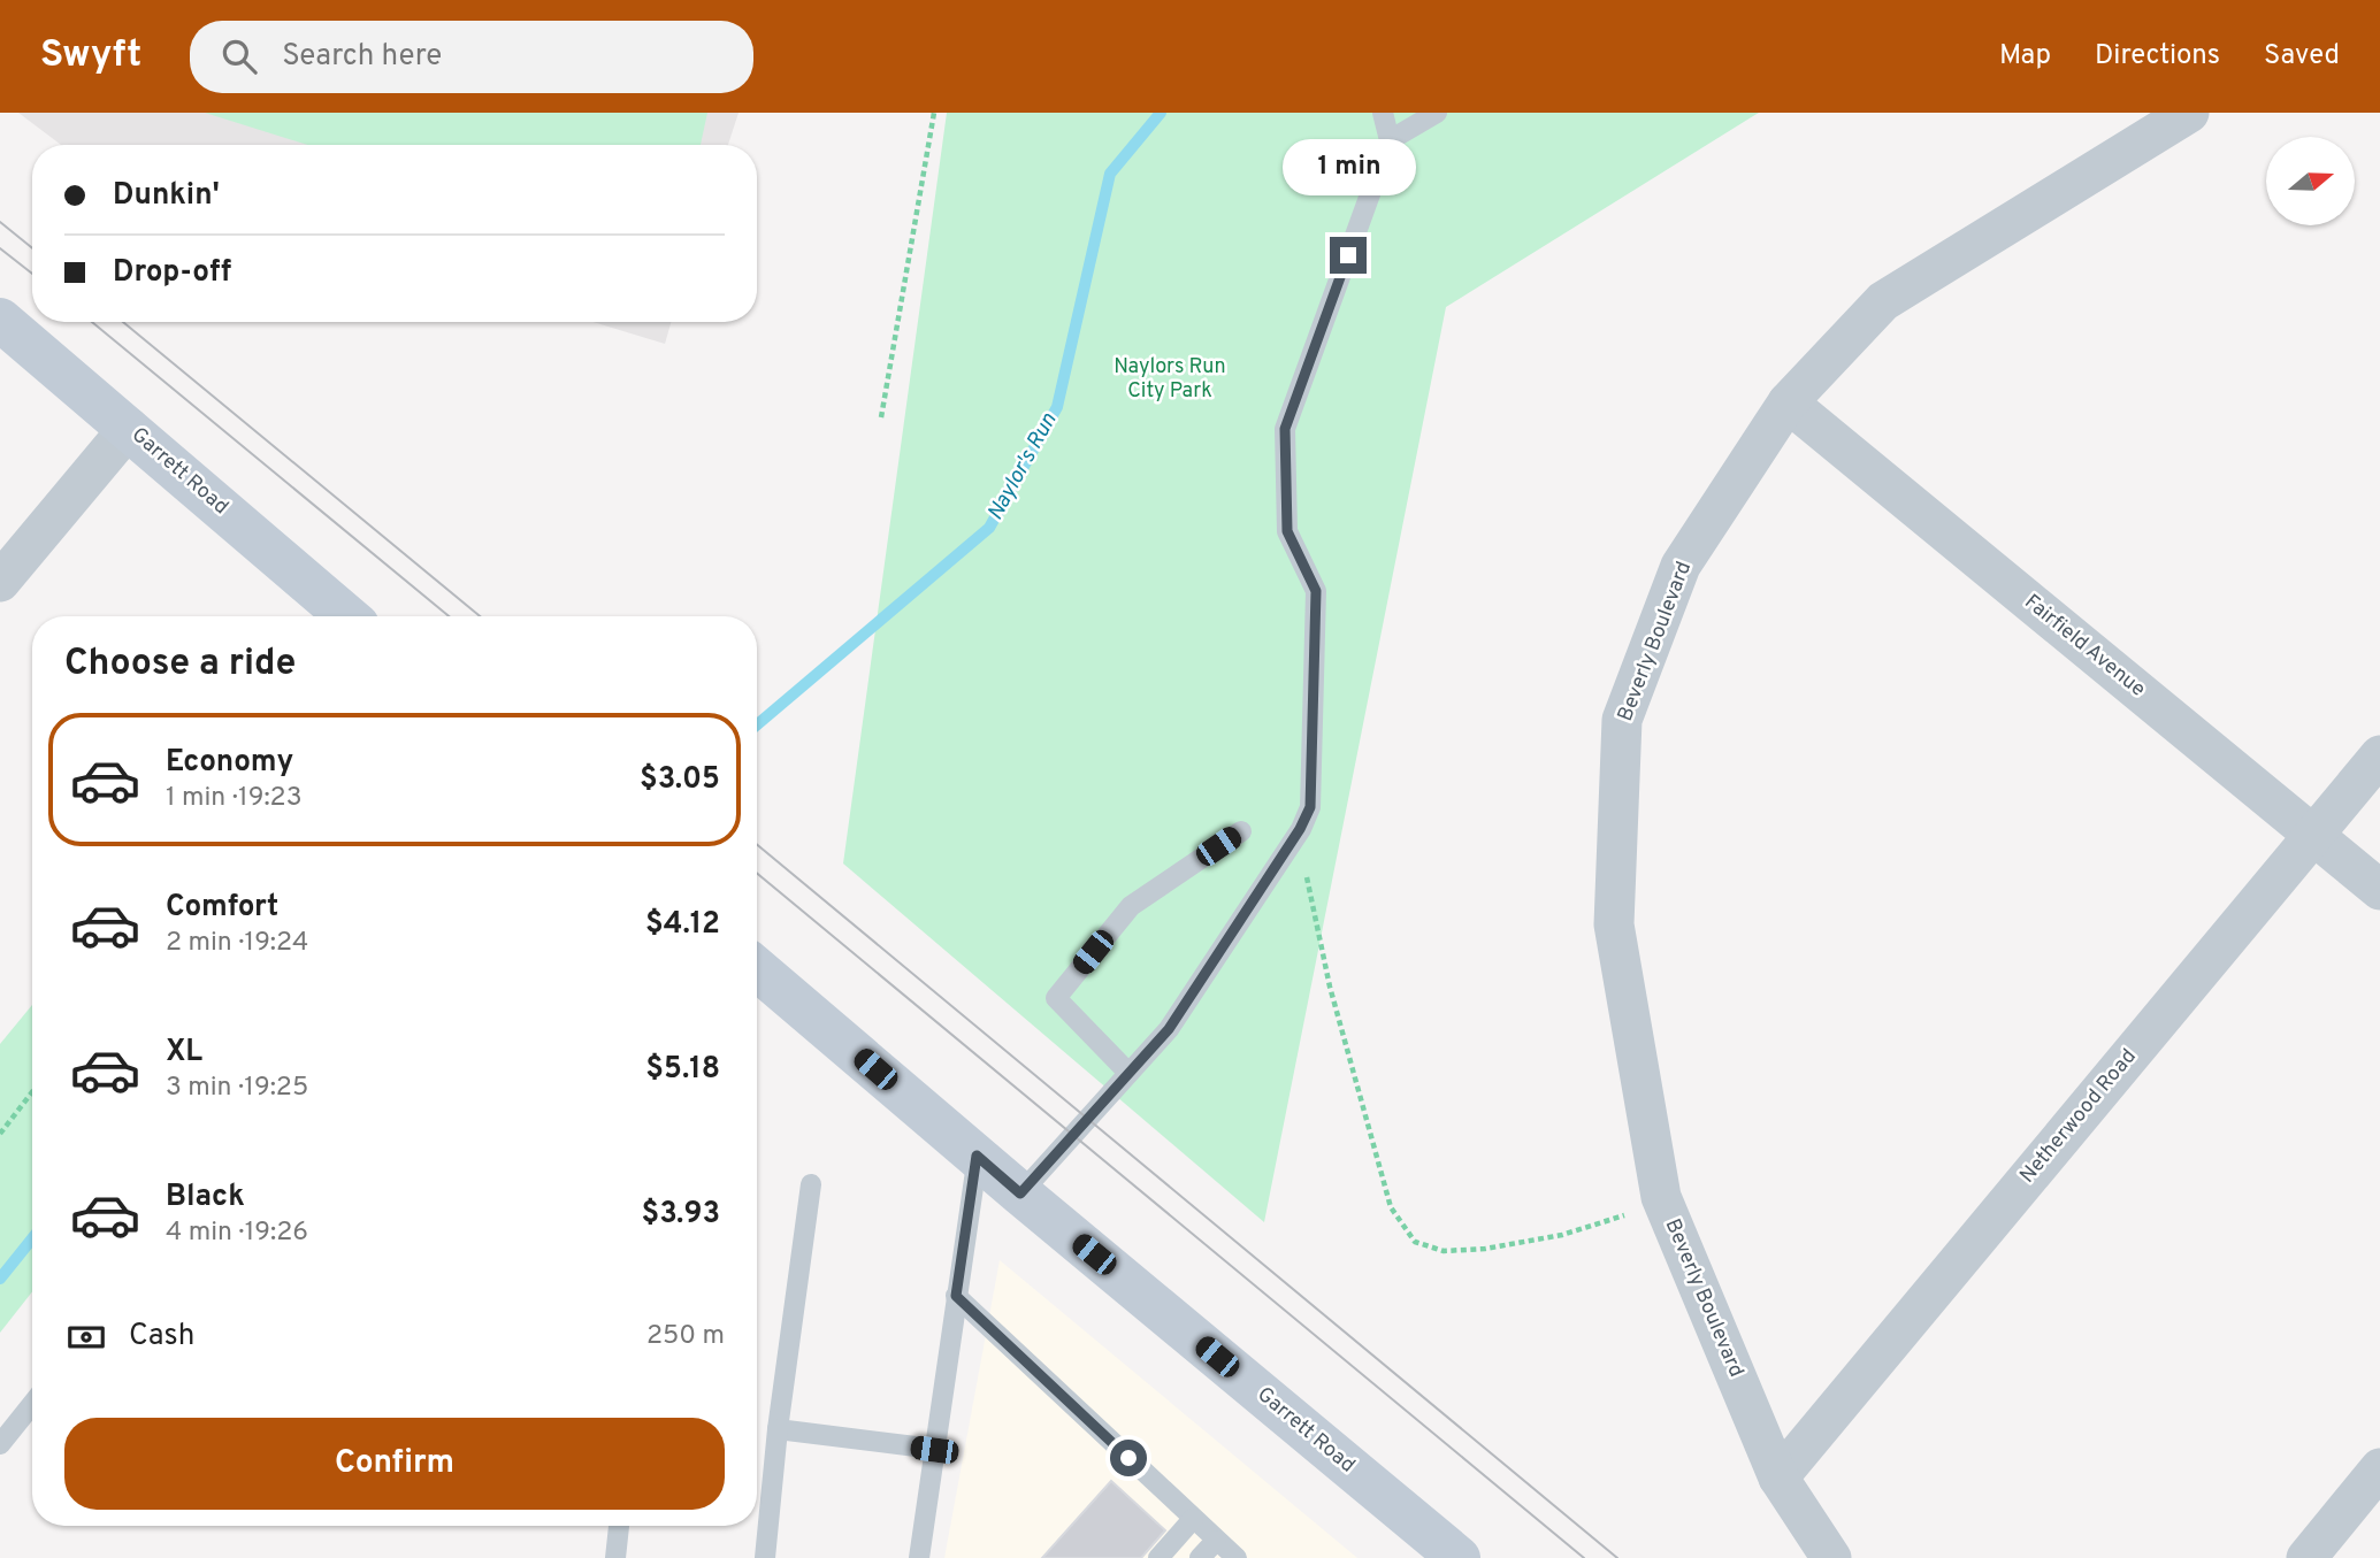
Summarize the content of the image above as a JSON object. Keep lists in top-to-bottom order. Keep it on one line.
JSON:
{"streets":{"main road":["Garrett Road"],"street":["Beverly Boulevard","Fairfield Avenue","Netherwood Road"]},"crossings":[["Beverly Boulevard","Fairfield Avenue"],["Beverly Boulevard","Netherwood Road"],["Fairfield Avenue","Netherwood Road"]],"water":["Naylor's Run"],"parks":["Naylors Run City Park"],"north":"right","page":{"header":"Swyft","search":"Search here","nav":["Map","Directions","Saved"],"bubble":"1 min","banner":["Dunkin'","Drop-off"],"heading":"Choose a ride","list":[{"name":"Economy","note":"1 min · 19:23","value":"$3.05"},{"name":"Comfort","note":"2 min · 19:24","value":"$4.12"},{"name":"XL","note":"3 min · 19:25","value":"$5.18"},{"name":"Black","note":"4 min · 19:26","value":"$3.93"}],"pay":["Cash","250 m"],"buttons":"Confirm"}}
